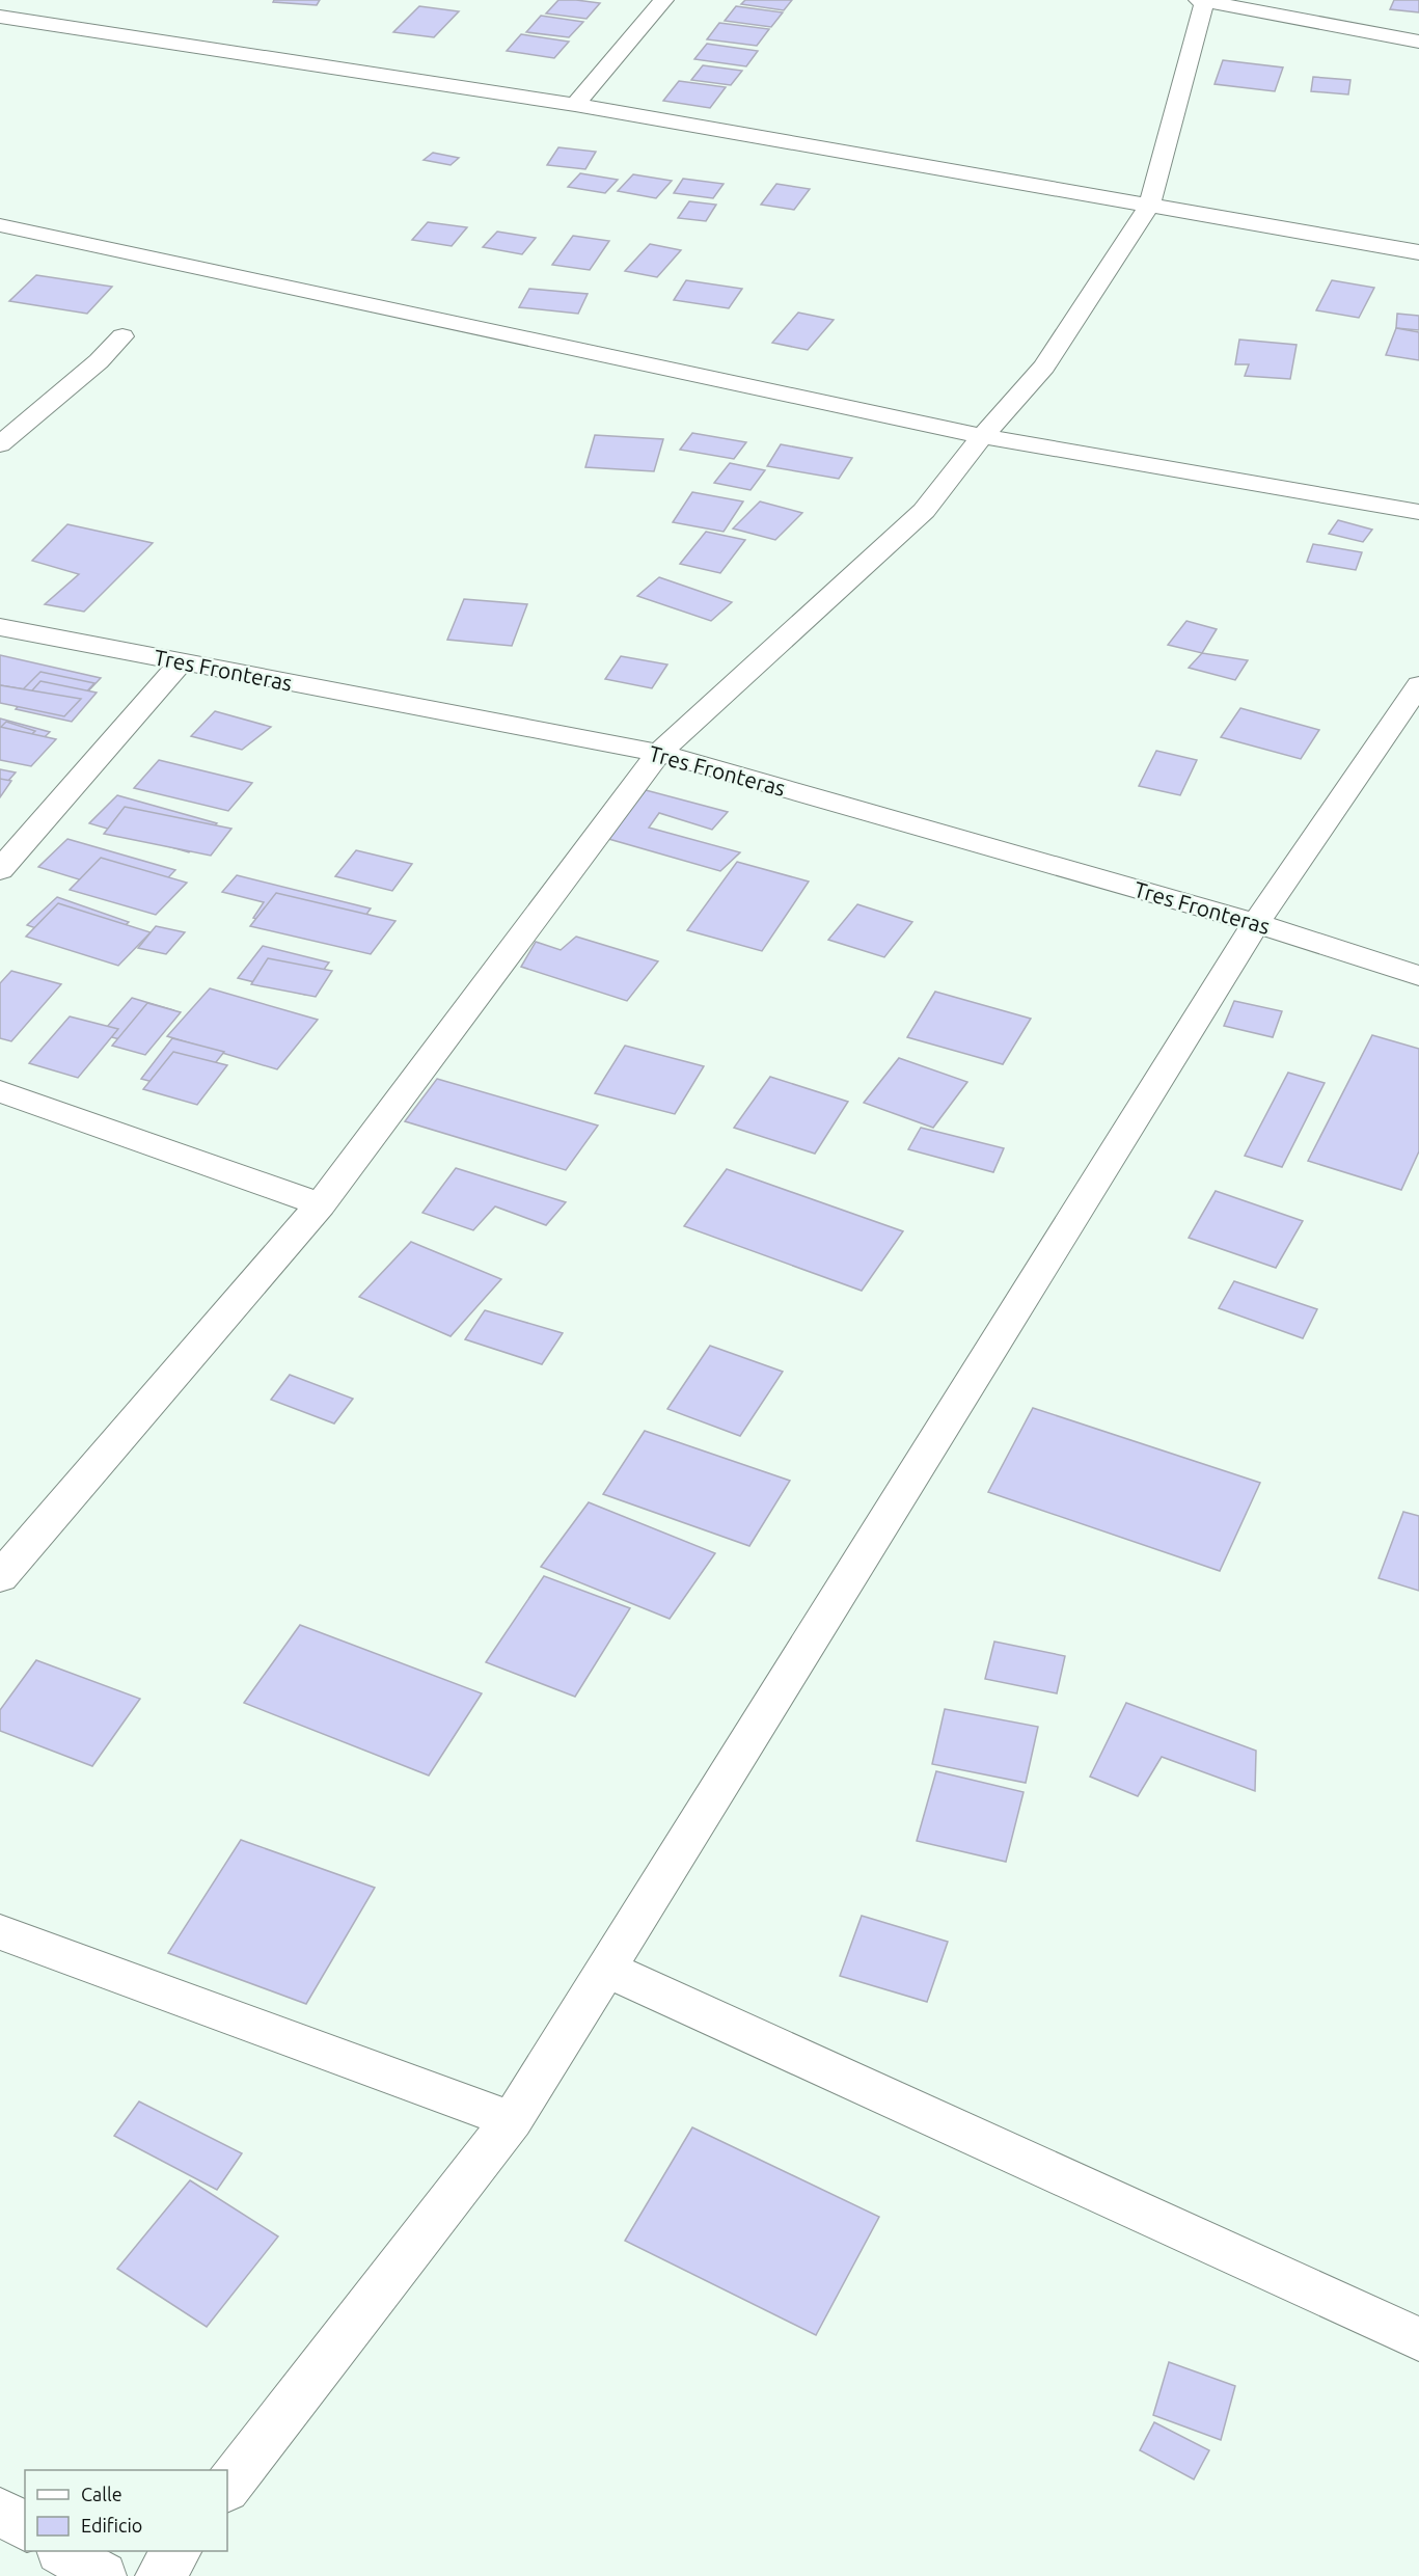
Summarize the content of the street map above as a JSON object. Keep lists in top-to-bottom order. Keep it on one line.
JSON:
{"streets":{"street":["Tres Fronteras"]},"legend":["Calle","Edificio"]}
